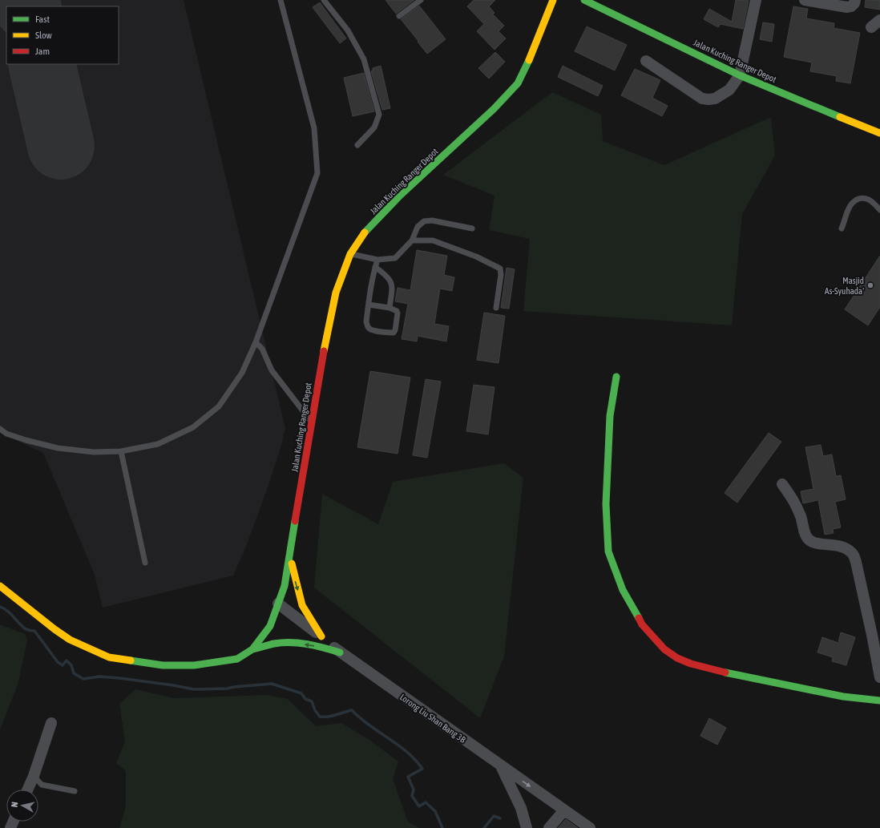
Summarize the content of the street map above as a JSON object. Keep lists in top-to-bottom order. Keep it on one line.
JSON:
{"streets":{"street":["Jalan Kuching Ranger Depot","Lorong Liu Shan Bang 3B"]},"crossings":[["Jalan Kuching Ranger Depot","Lorong Liu Shan Bang 3B"]],"places":["Masjid As-Syuhada'"],"legend":["Fast","Slow","Jam"],"north":"left"}
